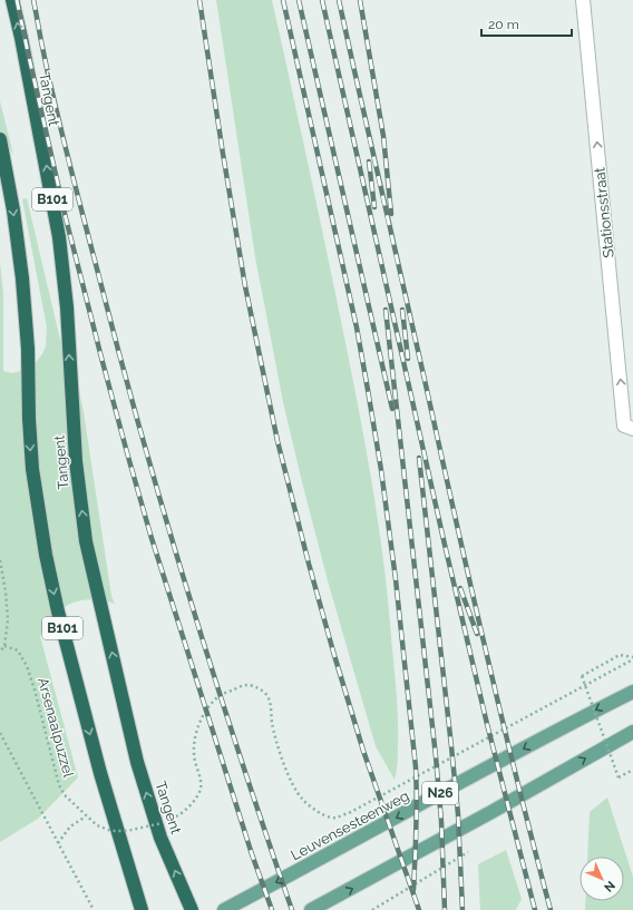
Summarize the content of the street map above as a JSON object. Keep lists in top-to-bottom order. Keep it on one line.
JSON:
{"streets":{"highway":["Tangent","B101"],"main road":["N26","Leuvensesteenweg"],"street":["Stationsstraat"],"path":["Arsenaalpuzzel"]},"one_way":["Stationsstraat"],"scale_bar":"20 m","north":"bottom right"}
